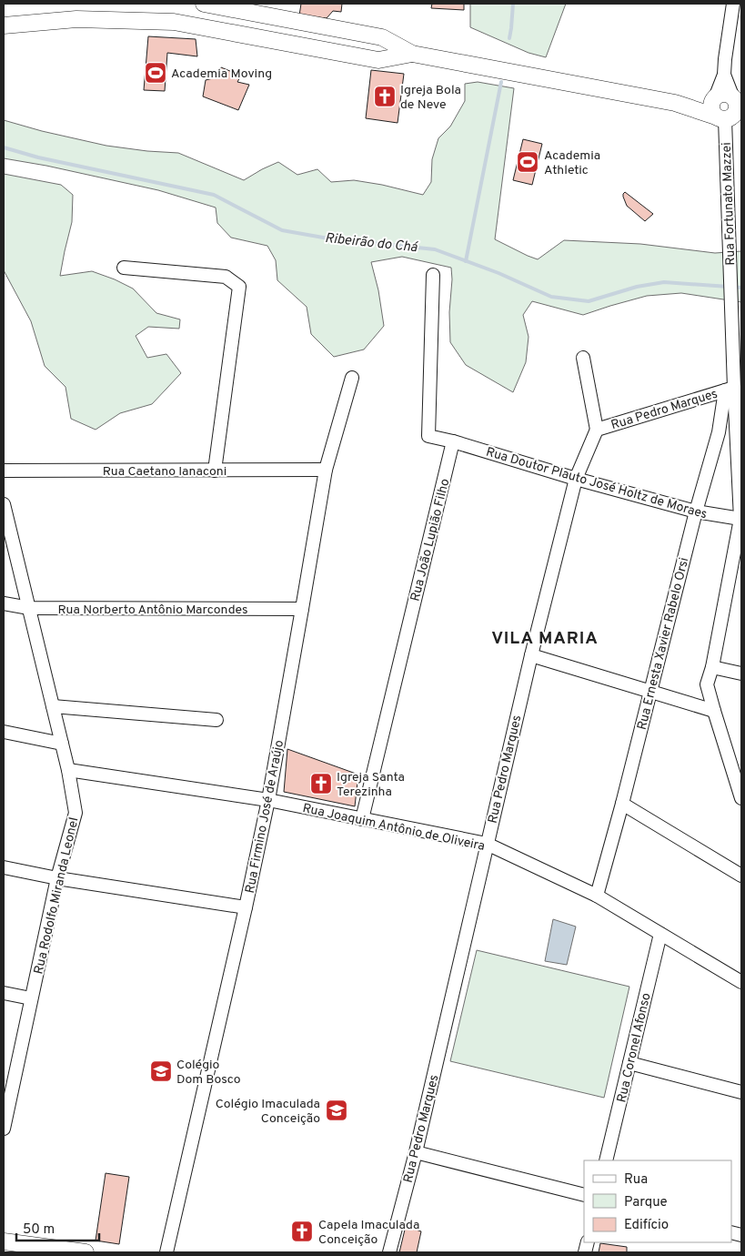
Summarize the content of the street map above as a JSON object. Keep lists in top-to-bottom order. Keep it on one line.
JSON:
{"streets":{"street":["Rua Fortunato Mazzei","Rua Pedro Marques","Rua Caetano Ianaconi","Rua Doutor Plauto José Holtz de Moraes","Rua João Lupião Filho","Rua Norberto Antônio Marcondes","Rua Ernesta Xavier Rabelo Orsi","Rua Firmino José de Araújo","Rua Joaquim Antônio de Oliveira","Rua Rodolfo Miranda Leonel","Rua Coronel Afonso"]},"crossings":[["Rua Fortunato Mazzei","Rua Pedro Marques"],["Rua Fortunato Mazzei","Rua Doutor Plauto José Holtz de Moraes"],["Rua Fortunato Mazzei","Rua Ernesta Xavier Rabelo Orsi"],["Rua Pedro Marques","Rua Doutor Plauto José Holtz de Moraes"],["Rua Pedro Marques","Rua Ernesta Xavier Rabelo Orsi"],["Rua Pedro Marques","Rua Joaquim Antônio de Oliveira"],["Rua Caetano Ianaconi","Rua Firmino José de Araújo"],["Rua Doutor Plauto José Holtz de Moraes","Rua João Lupião Filho"],["Rua Doutor Plauto José Holtz de Moraes","Rua Ernesta Xavier Rabelo Orsi"],["Rua João Lupião Filho","Rua Joaquim Antônio de Oliveira"],["Rua Norberto Antônio Marcondes","Rua Firmino José de Araújo"],["Rua Norberto Antônio Marcondes","Rua Rodolfo Miranda Leonel"],["Rua Ernesta Xavier Rabelo Orsi","Rua Joaquim Antônio de Oliveira"],["Rua Firmino José de Araújo","Rua Joaquim Antônio de Oliveira"],["Rua Joaquim Antônio de Oliveira","Rua Rodolfo Miranda Leonel"],["Rua Joaquim Antônio de Oliveira","Rua Coronel Afonso"]],"districts":["VILA MARIA"],"water":["Ribeirão do Chá"],"places":{"sports":["Academia Moving","Academia Athletic"],"church":["Igreja Bola de Neve","Igreja Santa Terezinha","Capela Imaculada Conceição"],"school or university":["Colégio Dom Bosco","Colégio Imaculada Conceição"]},"legend":["Rua","Parque","Edifício"],"scale_bar":"50 m"}
